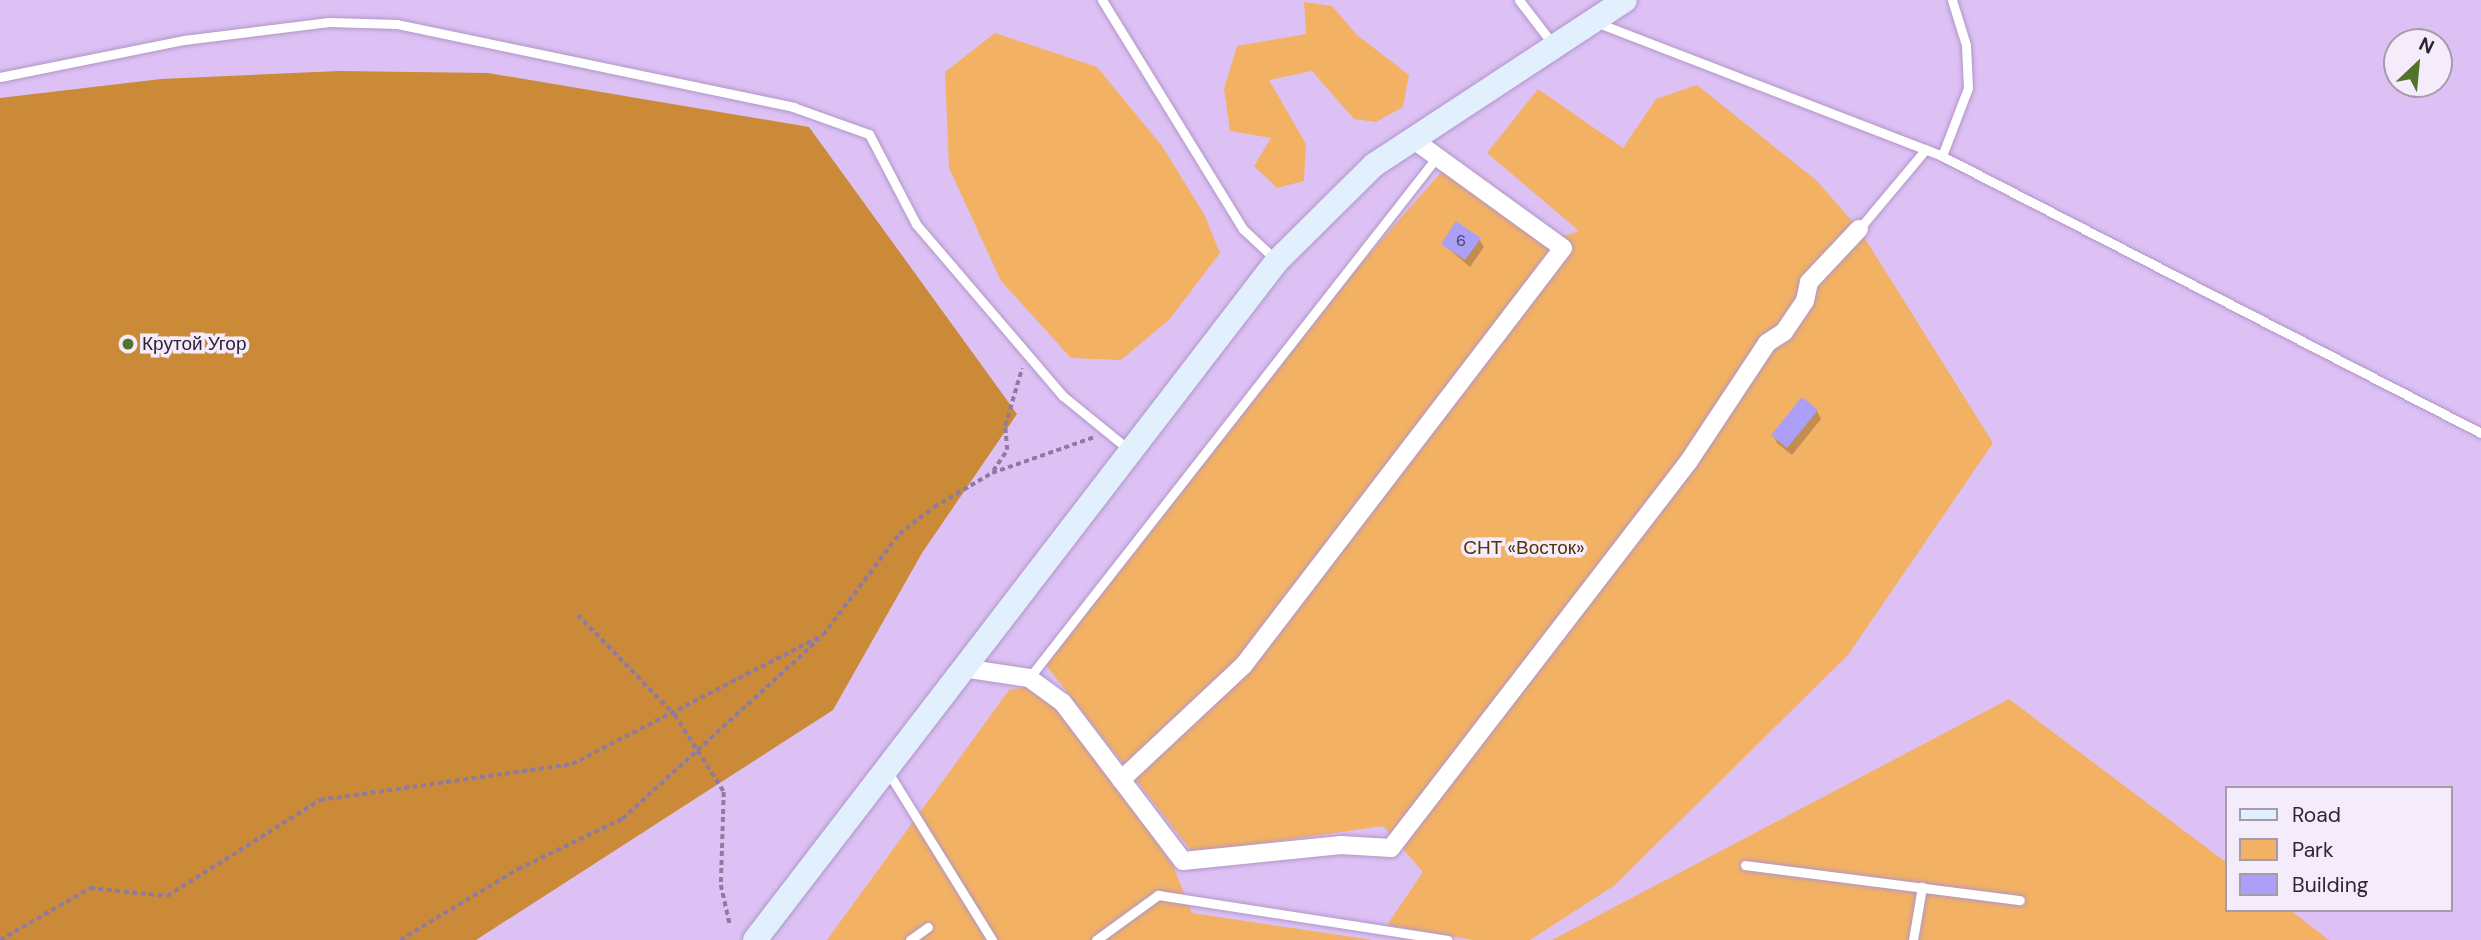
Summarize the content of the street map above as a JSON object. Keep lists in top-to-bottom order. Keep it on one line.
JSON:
{"parks":["СНТ «Восток»"],"places":["Крутой Угор"],"house_numbers":["6"],"legend":["Road","Park","Building"],"north":"top right"}
